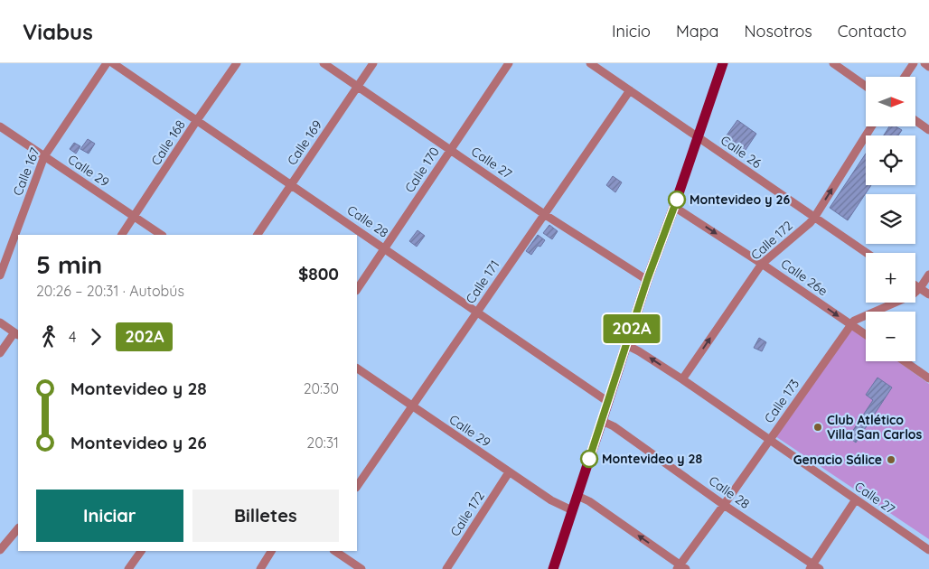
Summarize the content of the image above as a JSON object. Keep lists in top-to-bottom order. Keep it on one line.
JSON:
{"streets":{"street":["Calle 168","Calle 169","Calle 26","Calle 27","Calle 170","Calle 29","Calle 167","Calle 28","Calle 172","Calle 26e","Calle 171","Calle 173"]},"crossings":[["Calle 168","Calle 29"],["Calle 168","Calle 28"],["Calle 169","Calle 27"],["Calle 169","Calle 28"],["Calle 26","Calle 172"],["Calle 26","Calle 171"],["Calle 27","Calle 170"],["Calle 27","Calle 172"],["Calle 27","Calle 171"],["Calle 27","Calle 173"],["Calle 170","Calle 28"],["Calle 29","Calle 167"],["Calle 29","Calle 172"],["Calle 29","Calle 171"],["Calle 28","Calle 171"],["Calle 28","Calle 173"],["Calle 172","Calle 26e"],["Calle 26e","Calle 173"]],"one_way":["Calle 172","Calle 26e"],"places":["Montevideo y 26","Club Atlético Villa San Carlos","Montevideo y 28","Genacio Sálice"],"lines":["bus line 202A"],"north":"right","page":{"header":"Viabus","nav":["Inicio","Mapa","Nosotros","Contacto"],"on_map":"202A","map_buttons":["+","−"],"heading":["5 min","20:26 – 20:31 · Autobús","$800"],"legs":["4","202A"],"list":[{"name":"Montevideo y 28","value":"20:30"},{"name":"Montevideo y 26","value":"20:31"}],"buttons":["Iniciar","Billetes"]}}
